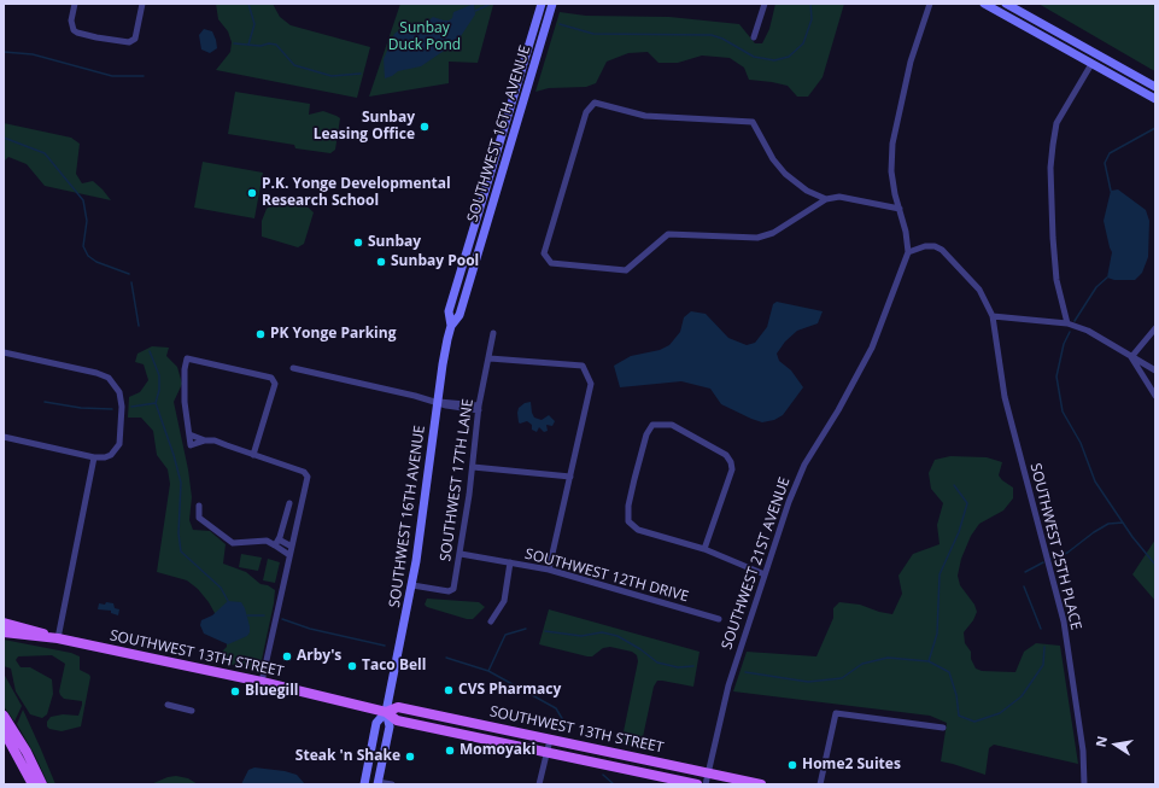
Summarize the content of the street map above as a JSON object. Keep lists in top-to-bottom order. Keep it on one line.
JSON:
{"streets":{"main road":["SOUTHWEST 16TH AVENUE","SOUTHWEST 13TH STREET"],"street":["SOUTHWEST 17TH LANE","SOUTHWEST 25TH PLACE","SOUTHWEST 21ST AVENUE","SOUTHWEST 12TH DRIVE"]},"crossings":[["SOUTHWEST 16TH AVENUE","SOUTHWEST 17TH LANE"],["SOUTHWEST 16TH AVENUE","SOUTHWEST 13TH STREET"],["SOUTHWEST 17TH LANE","SOUTHWEST 12TH DRIVE"],["SOUTHWEST 25TH PLACE","SOUTHWEST 21ST AVENUE"],["SOUTHWEST 21ST AVENUE","SOUTHWEST 13TH STREET"]],"parks":["Sunbay Duck Pond"],"places":["Sunbay Leasing Office","P.K. Yonge Developmental Research School","Sunbay","Sunbay Pool","PK Yonge Parking","Arby's","Taco Bell","CVS Pharmacy","Bluegill","Momoyaki","Steak 'n Shake","Home2 Suites"],"north":"left"}
